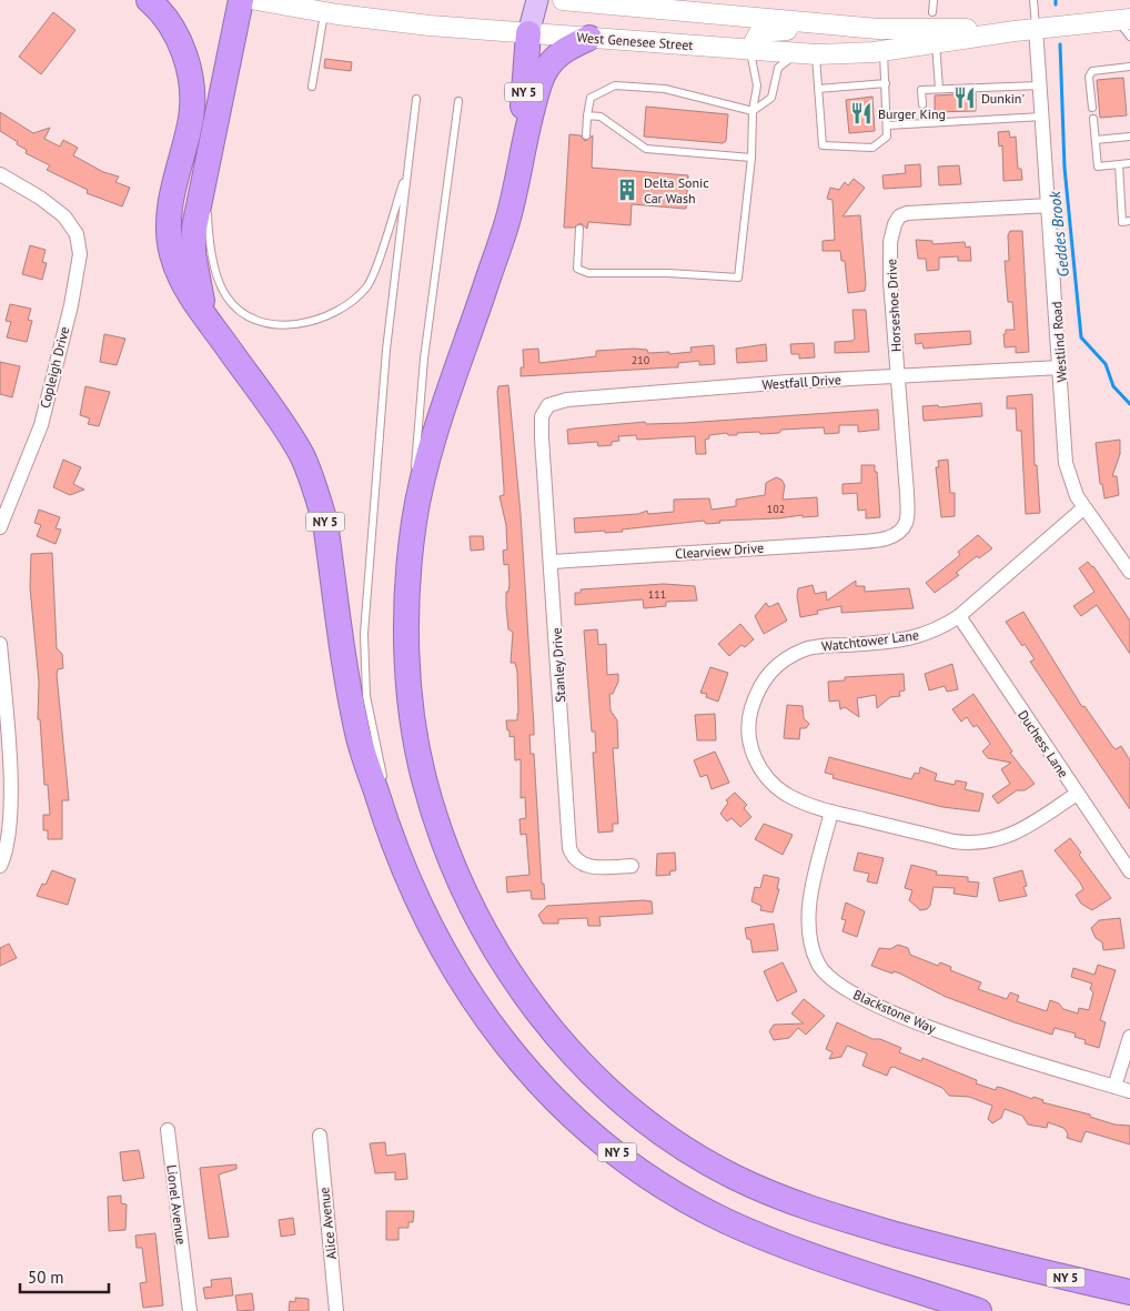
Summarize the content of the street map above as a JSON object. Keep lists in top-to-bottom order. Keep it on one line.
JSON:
{"streets":{"highway":["NY 5"],"main road":["West Genesee Street"],"street":["Horseshoe Drive","Westlind Road","Copleigh Drive","Westfall Drive","Clearview Drive","Watchtower Lane","Stanley Drive","Duchess Lane","Blackstone Way","Lionel Avenue","Alice Avenue"]},"crossings":[["West Genesee Street","NY 5"],["West Genesee Street","Westlind Road"],["Horseshoe Drive","Westlind Road"],["Horseshoe Drive","Westfall Drive"],["Horseshoe Drive","Clearview Drive"],["Westlind Road","Westfall Drive"],["Westlind Road","Watchtower Lane"],["Westfall Drive","Stanley Drive"],["Clearview Drive","Stanley Drive"],["Watchtower Lane","Duchess Lane"],["Watchtower Lane","Blackstone Way"]],"water":["Geddes Brook"],"places":{"restaurant":["Dunkin'","Burger King"],"building":["Delta Sonic Car Wash"]},"house_numbers":["210","102","111"],"scale_bar":"50 m"}
